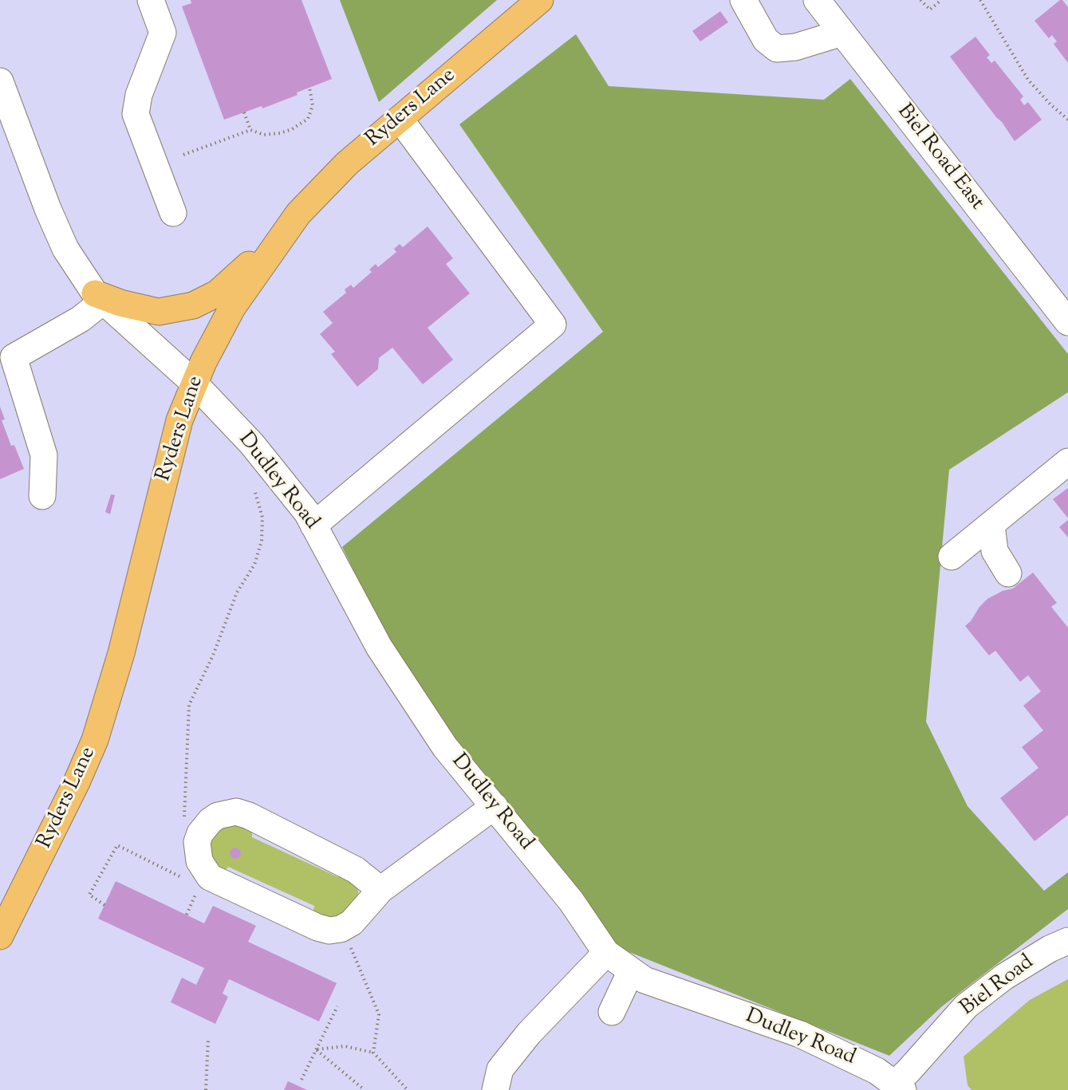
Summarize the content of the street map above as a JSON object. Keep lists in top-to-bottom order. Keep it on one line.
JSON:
{"streets":{"main road":["Ryders Lane"],"street":["Biel Road East","Dudley Road","Biel Road"]},"crossings":[["Ryders Lane","Dudley Road"],["Dudley Road","Biel Road"]]}
